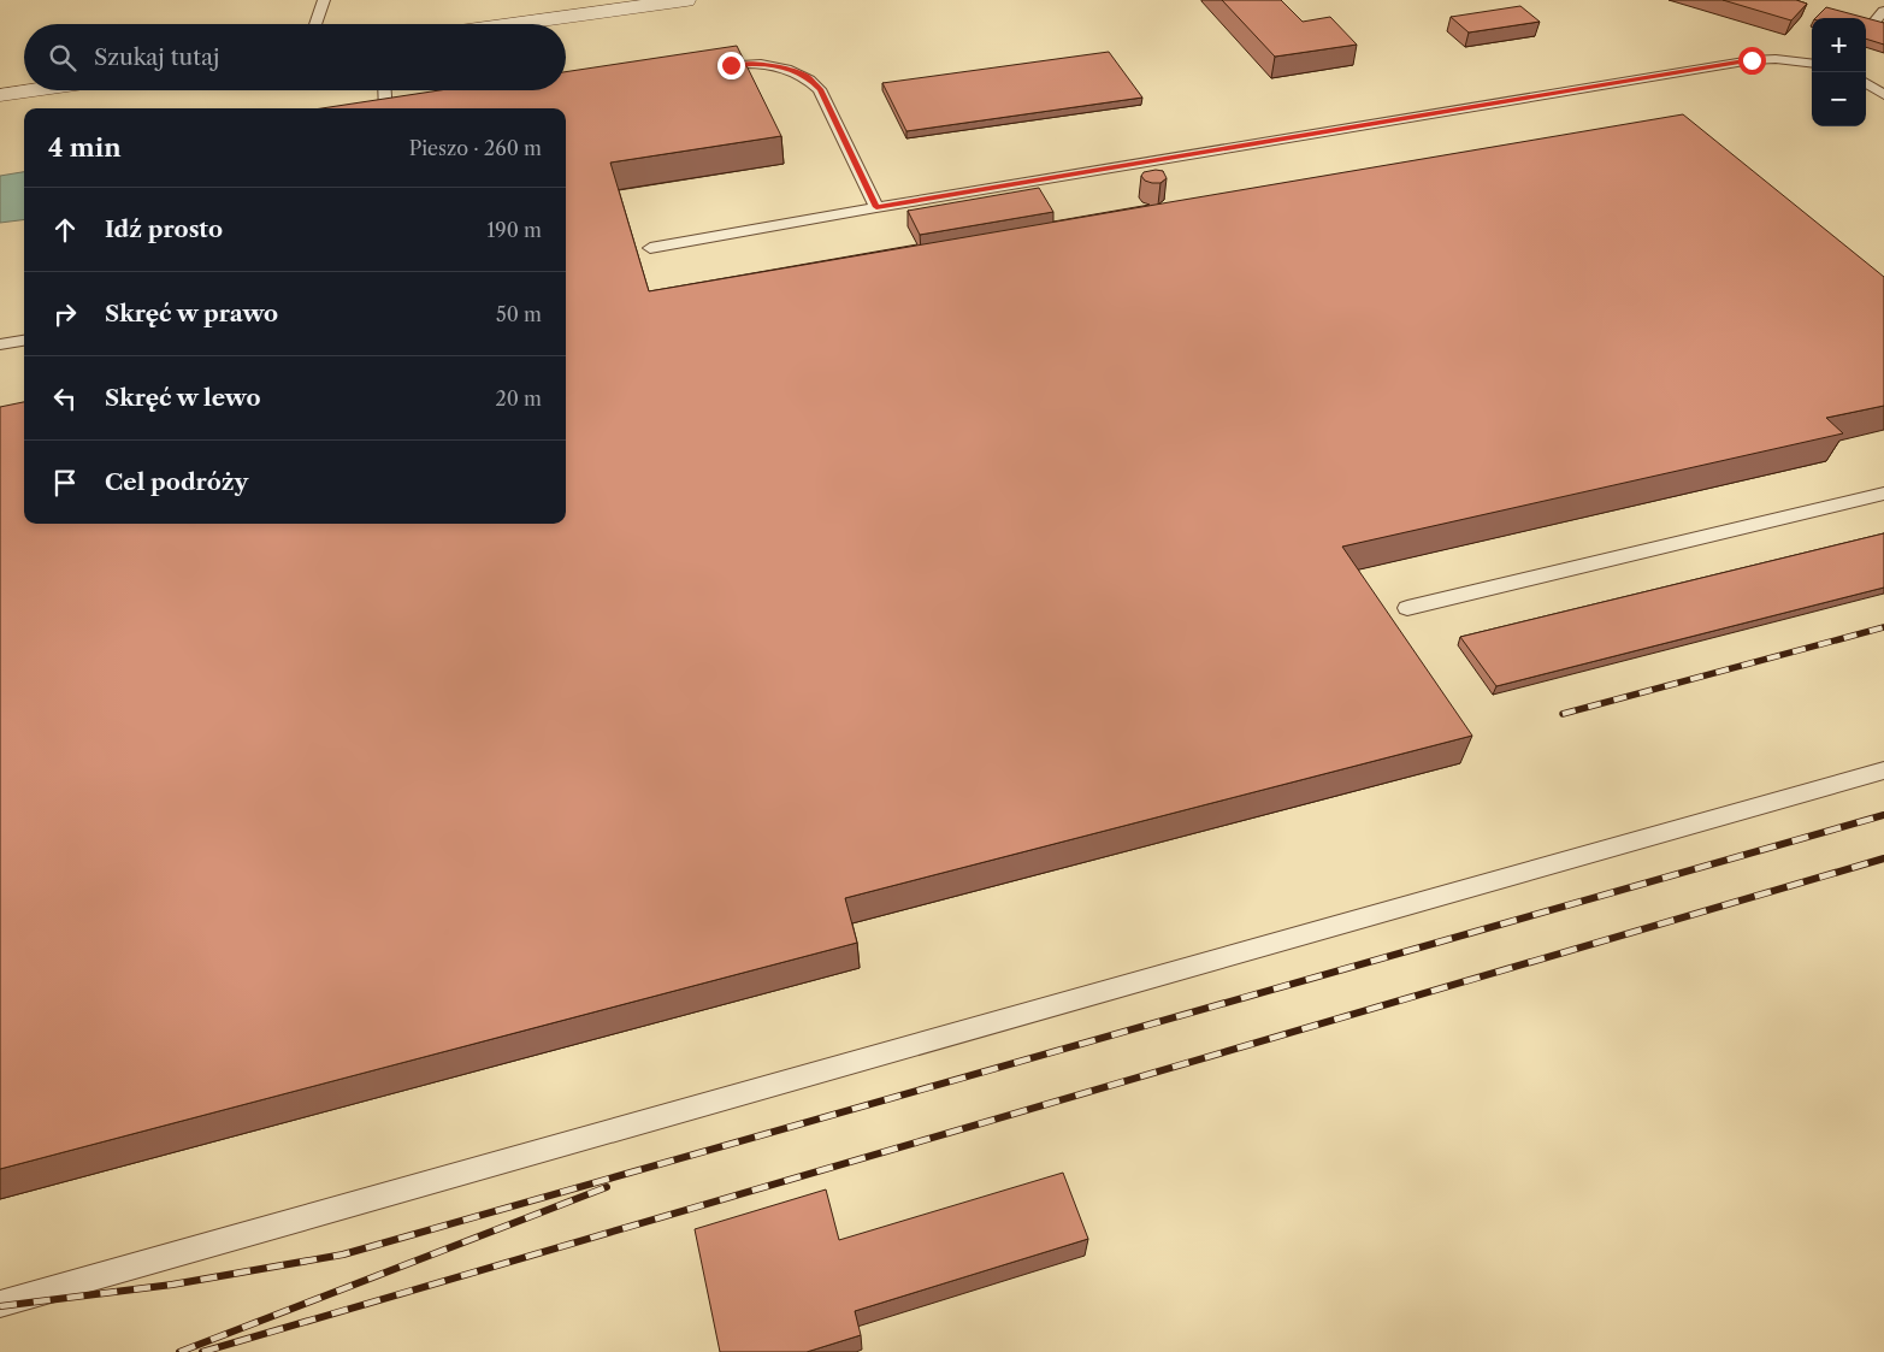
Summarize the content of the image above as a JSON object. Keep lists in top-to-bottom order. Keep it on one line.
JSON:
{"page":{"map_buttons":["+","−"],"search":"Szukaj tutaj","heading":["4 min","Pieszo · 260 m"],"list":[["Idź prosto","190 m"],["Skręć w prawo","50 m"],["Skręć w lewo","20 m"],"Cel podróży"]}}
